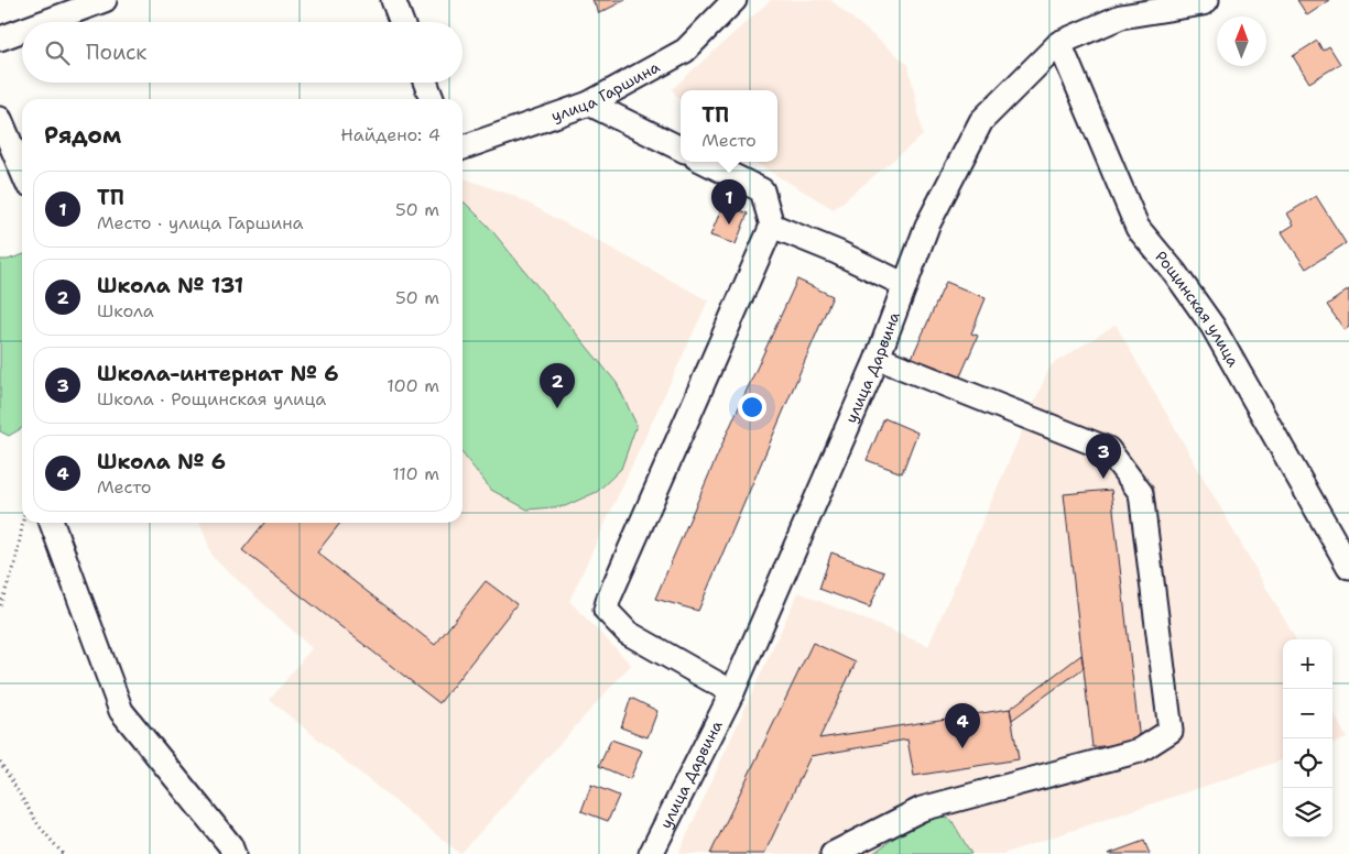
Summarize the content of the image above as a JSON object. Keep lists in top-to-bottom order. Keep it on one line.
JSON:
{"streets":{"street":["улица Гаршина","Рощинская улица","улица Дарвина"]},"crossings":[["Рощинская улица","улица Дарвина"]],"north":"top","page":{"search":"Поиск","popup":["ТП","Место"],"heading":["Рядом","Найдено: 4"],"list":[{"mark":"1","name":"ТП","note":"Место · улица Гаршина","value":"50 m"},{"mark":"2","name":"Школа № 131","note":"Школа","value":"50 m"},{"mark":"3","name":"Школа-интернат № 6","note":"Школа · Рощинская улица","value":"100 m"},{"mark":"4","name":"Школа № 6","note":"Место","value":"110 m"}],"pins":["1","2","3","4"],"map_buttons":["+","−"]}}
